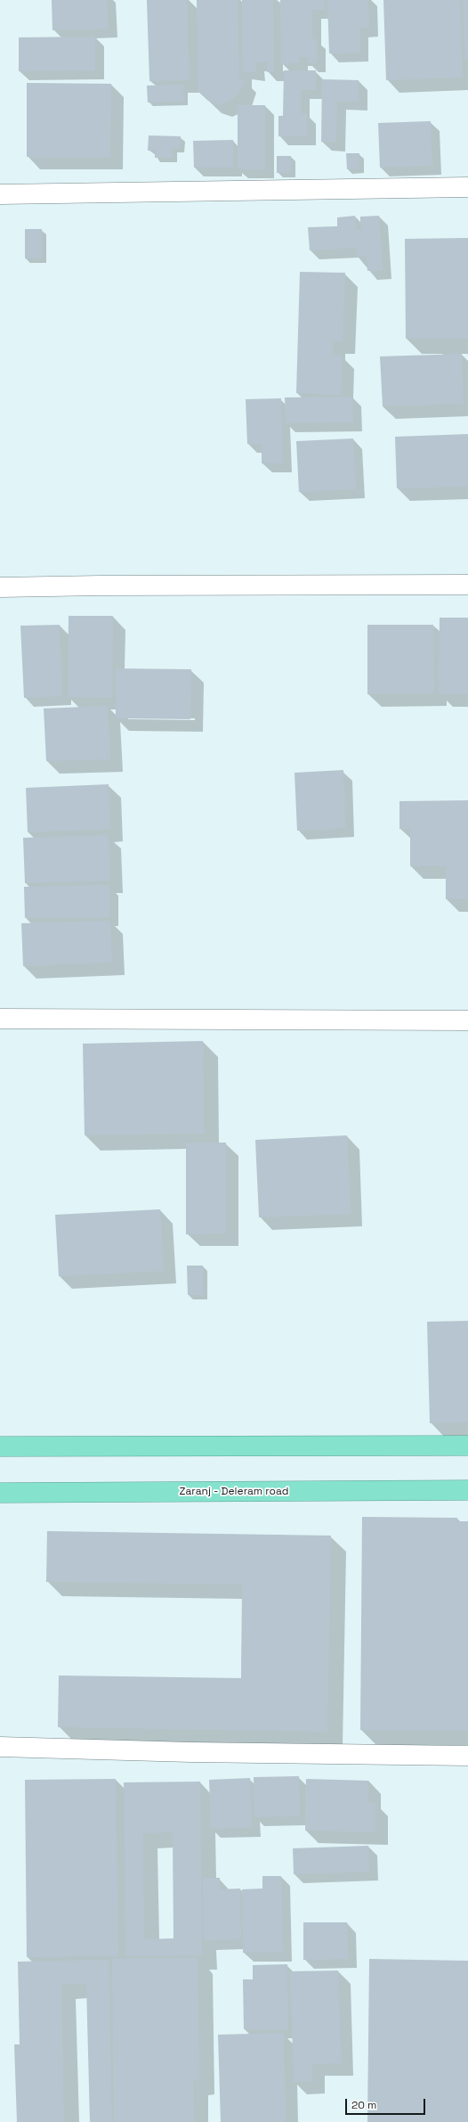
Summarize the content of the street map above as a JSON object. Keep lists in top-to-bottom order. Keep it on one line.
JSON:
{"streets":{"highway":["Zaranj - Deleram road"]},"scale_bar":"20 m"}
